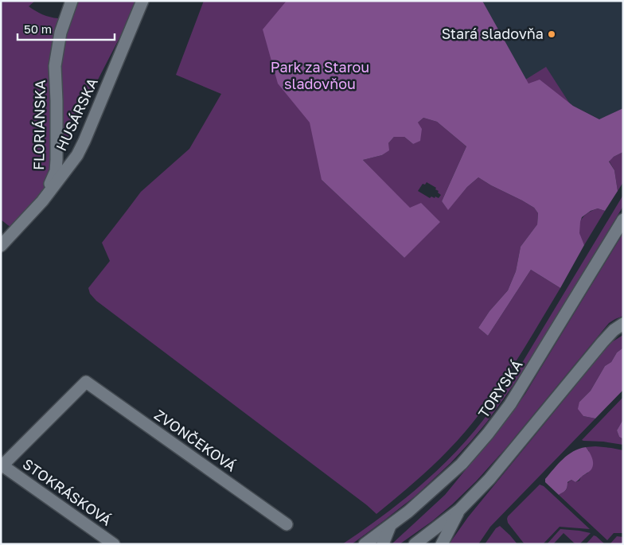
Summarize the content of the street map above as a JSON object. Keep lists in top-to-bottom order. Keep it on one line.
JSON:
{"streets":{"street":["HUSÁRSKA","FLORIÁNSKA","TORYSKÁ","ZVONČEKOVÁ","STOKRÁSKOVÁ"]},"crossings":[["HUSÁRSKA","FLORIÁNSKA"],["ZVONČEKOVÁ","STOKRÁSKOVÁ"]],"parks":["Park za Starou sladovňou"],"places":["Stará sladovňa"],"scale_bar":"50 m"}
